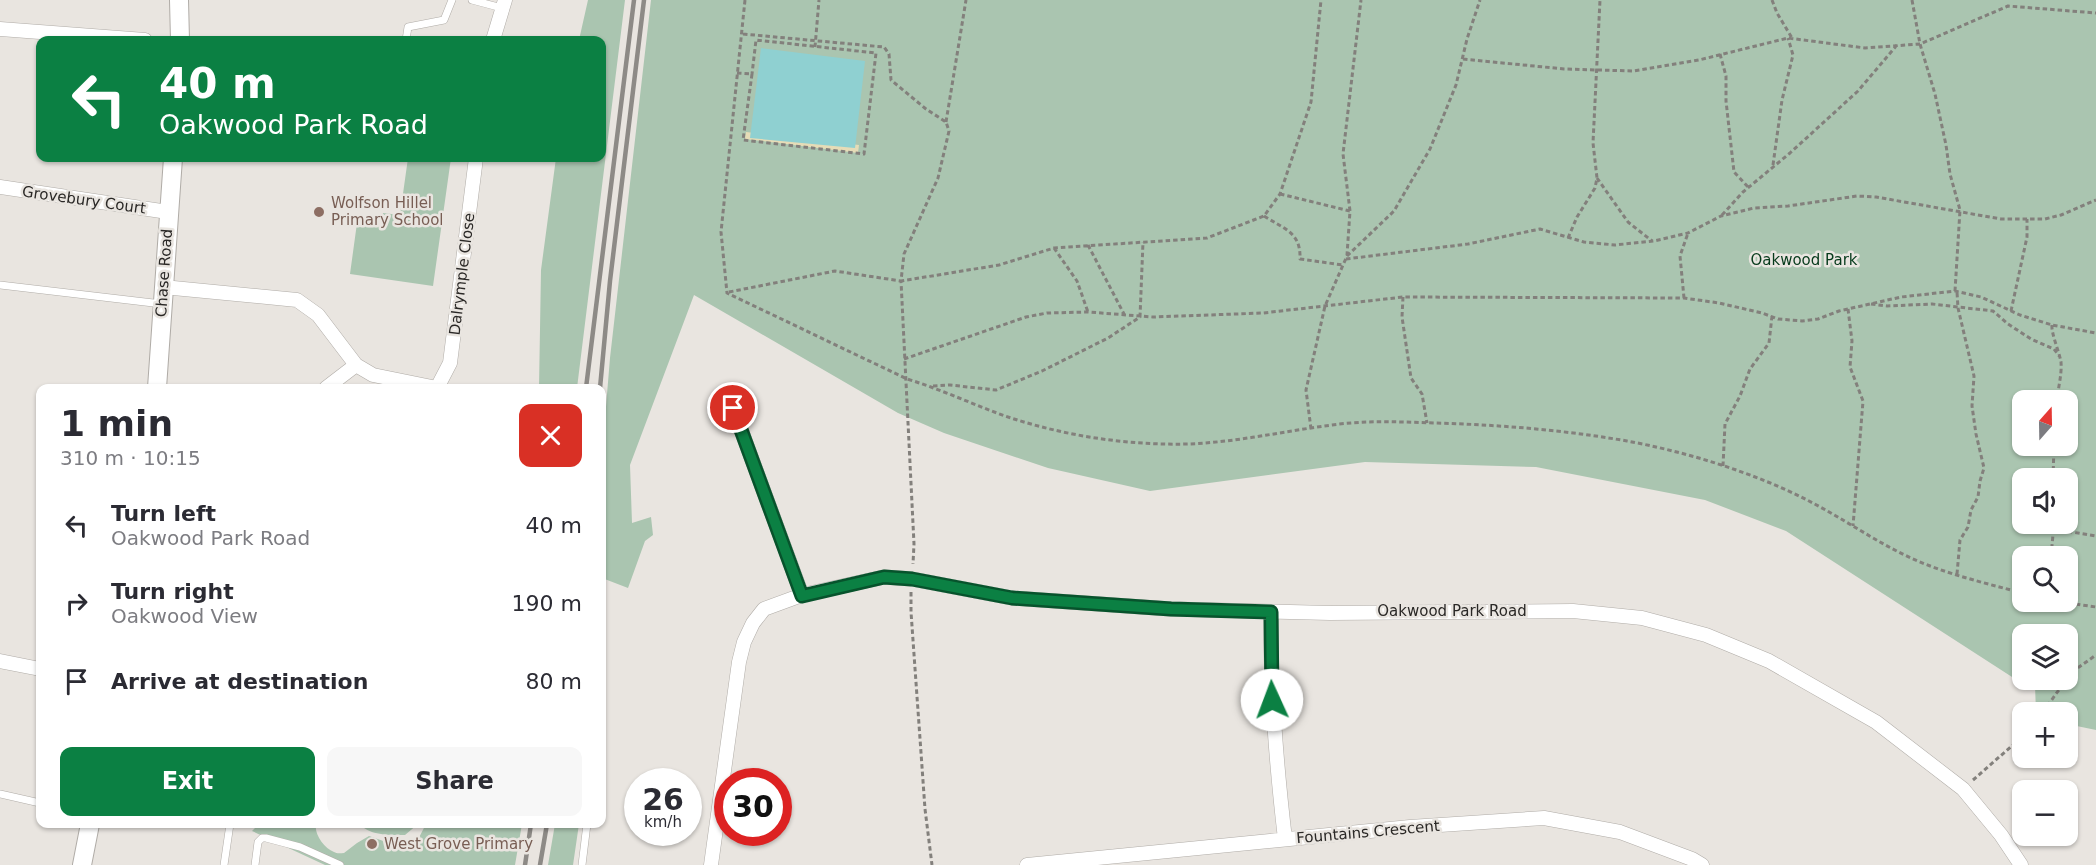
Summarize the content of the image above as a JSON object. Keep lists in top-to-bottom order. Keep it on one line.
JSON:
{"streets":{"street":["Grovebury Court","Chase Road","Dalrymple Close","Oakwood Park Road","Fountains Crescent"]},"crossings":[["Grovebury Court","Chase Road"],["Chase Road","Dalrymple Close"]],"parks":["Oakwood Park"],"places":["Wolfson Hillel Primary School","West Grove Primary"],"north":"top","page":{"turn":["40 m","Oakwood Park Road"],"heading":["1 min","310 m · 10:15"],"map_buttons":["+","−"],"list":[{"name":"Turn left","note":"Oakwood Park Road","value":"40 m"},{"name":"Turn right","note":"Oakwood View","value":"190 m"},{"name":"Arrive at destination","value":"80 m"}],"buttons":["Exit","Share"],"speed":"26 km/h","limit":"30"}}
